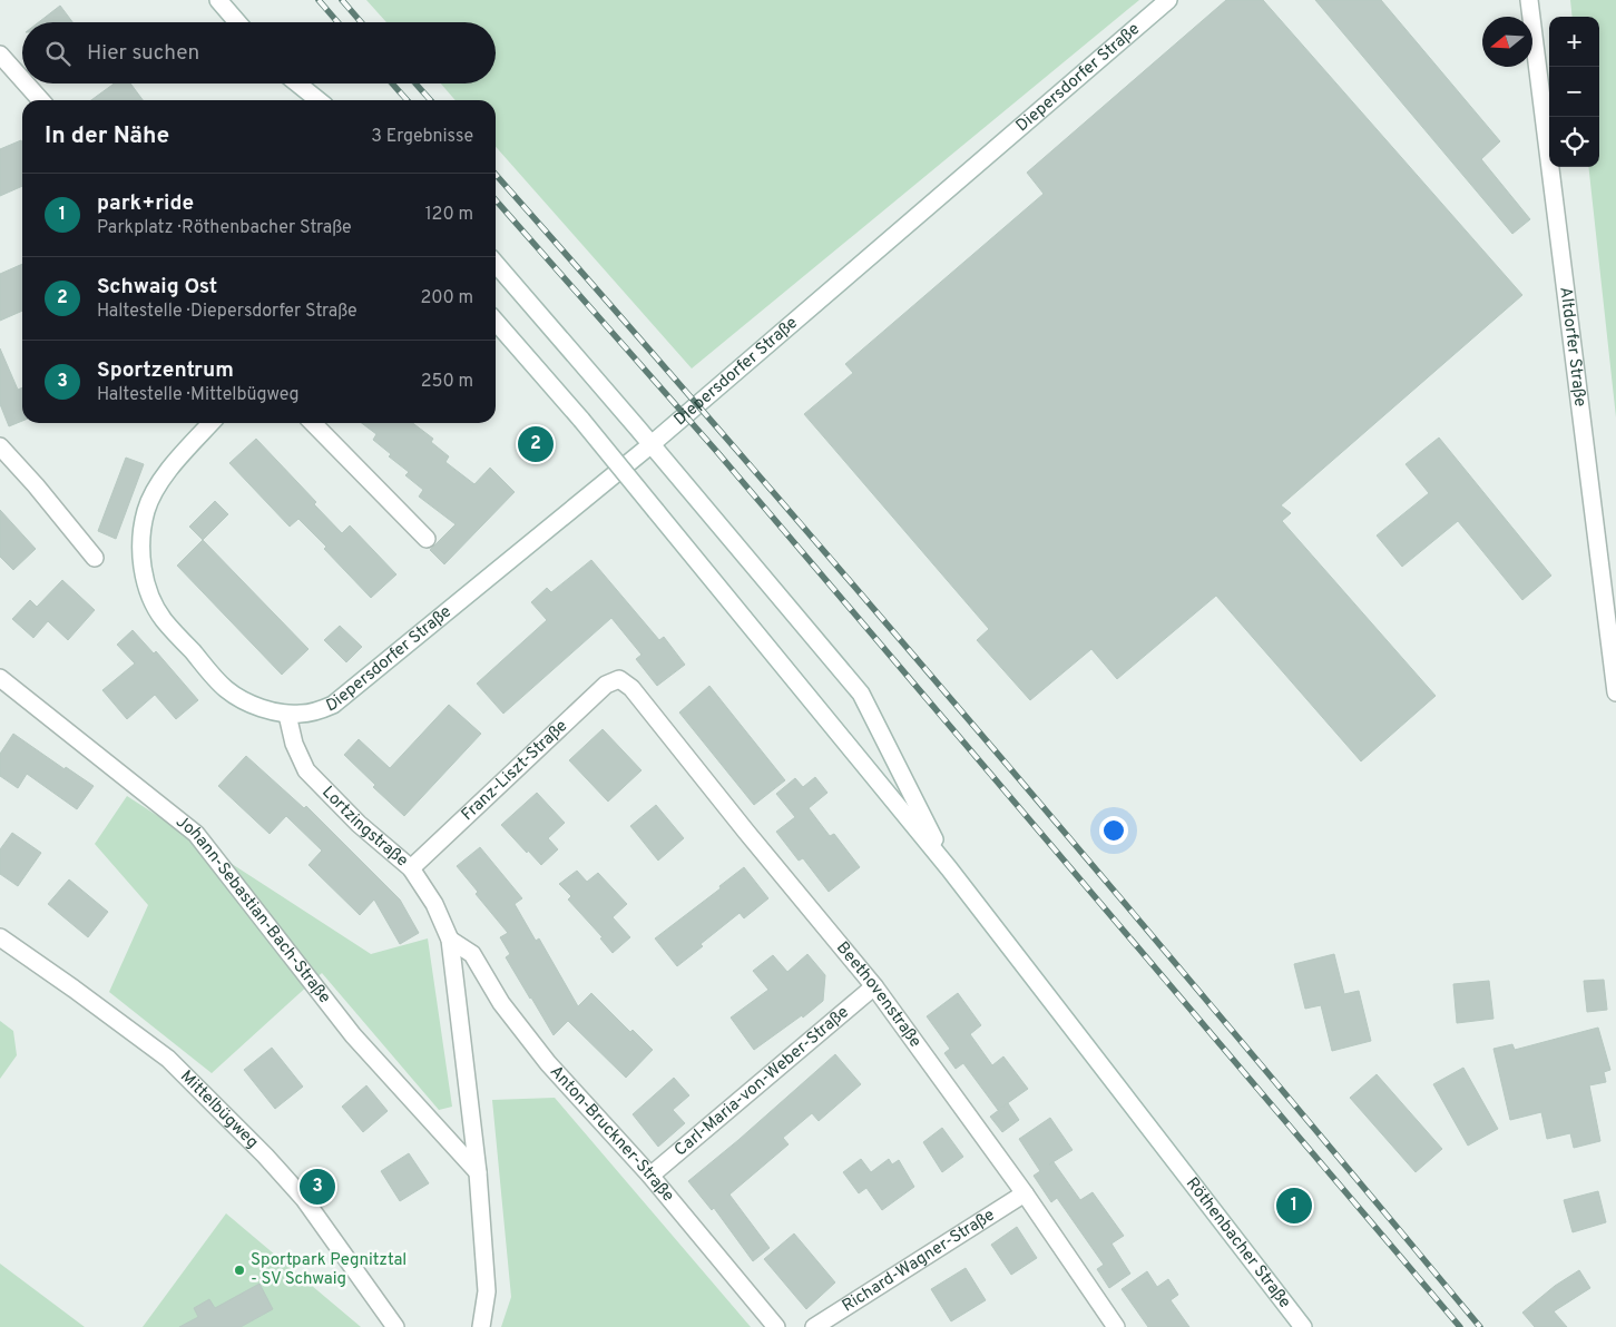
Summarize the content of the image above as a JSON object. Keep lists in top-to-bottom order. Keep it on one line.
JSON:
{"streets":{"street":["Diepersdorfer Straße","Altdorfer Straße","Franz-Liszt-Straße","Lortzingstraße","Johann-Sebastian-Bach-Straße","Beethovenstraße","Carl-Maria-von-Weber-Straße","Mittelbügweg","Anton-Bruckner-Straße","Röthenbacher Straße","Richard-Wagner-Straße"]},"crossings":[["Diepersdorfer Straße","Lortzingstraße"],["Franz-Liszt-Straße","Lortzingstraße"],["Franz-Liszt-Straße","Beethovenstraße"],["Lortzingstraße","Johann-Sebastian-Bach-Straße"],["Lortzingstraße","Anton-Bruckner-Straße"],["Beethovenstraße","Carl-Maria-von-Weber-Straße"],["Beethovenstraße","Richard-Wagner-Straße"],["Carl-Maria-von-Weber-Straße","Anton-Bruckner-Straße"]],"places":["Sportpark Pegnitztal - SV Schwaig"],"north":"left","page":{"map_buttons":["+","−"],"search":"Hier suchen","heading":["In der Nähe","3 Ergebnisse"],"list":[{"mark":"1","name":"park+ride","note":"Parkplatz · Röthenbacher Straße","value":"120 m"},{"mark":"2","name":"Schwaig Ost","note":"Haltestelle · Diepersdorfer Straße","value":"200 m"},{"mark":"3","name":"Sportzentrum","note":"Haltestelle · Mittelbügweg","value":"250 m"}],"pins":["2","3","1"]}}
